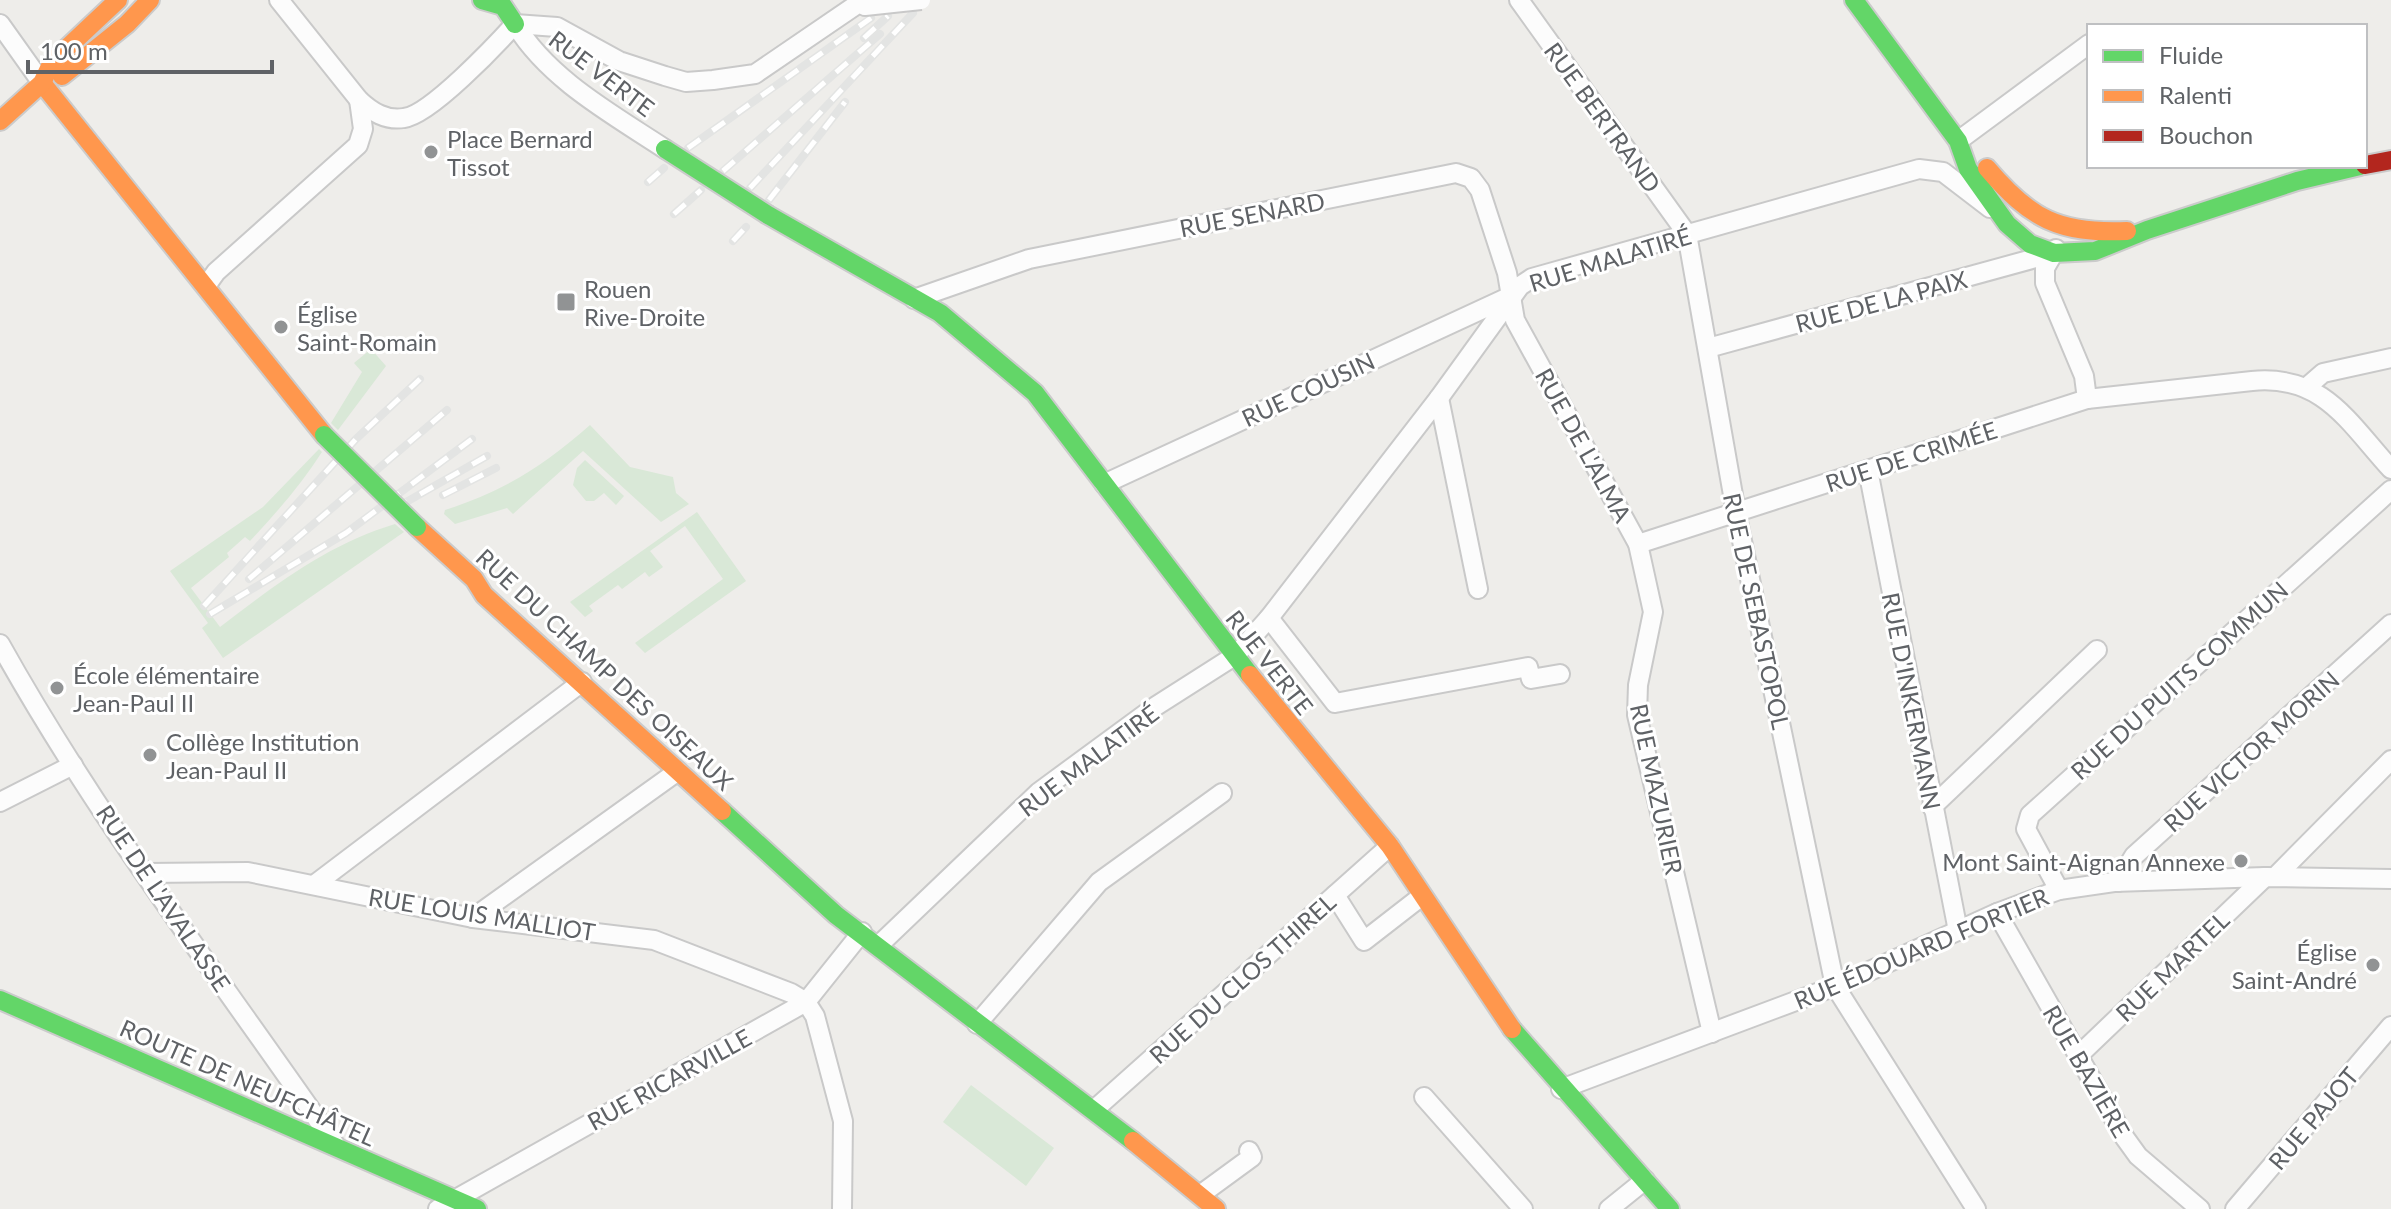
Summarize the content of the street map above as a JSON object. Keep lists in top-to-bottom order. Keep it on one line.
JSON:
{"streets":{"street":["RUE VERTE","RUE BERTRAND","RUE SENARD","RUE MALATIRÉ","RUE DE LA PAIX","RUE COUSIN","RUE DE L'ALMA","RUE DE CRIMÉE","RUE DE SEBASTOPOL","RUE DU CHAMP DES OISEAUX","RUE DU PUITS COMMUN","RUE D'INKERMANN","RUE VICTOR MORIN","RUE MAZURIER","RUE DE L'AVALASSE","RUE LOUIS MALLIOT","RUE ÉDOUARD FORTIER","RUE MARTEL","RUE DU CLOS THIREL","RUE BAZIÈRE","RUE RICARVILLE","ROUTE DE NEUFCHÂTEL","RUE PAJOT"]},"crossings":[["RUE VERTE","RUE SENARD"],["RUE VERTE","RUE MALATIRÉ"],["RUE VERTE","RUE COUSIN"],["RUE VERTE","RUE ÉDOUARD FORTIER"],["RUE VERTE","RUE DU CLOS THIREL"],["RUE BERTRAND","RUE MALATIRÉ"],["RUE BERTRAND","RUE DE SEBASTOPOL"],["RUE SENARD","RUE MALATIRÉ"],["RUE SENARD","RUE COUSIN"],["RUE SENARD","RUE DE L'ALMA"],["RUE MALATIRÉ","RUE COUSIN"],["RUE MALATIRÉ","RUE DE L'ALMA"],["RUE MALATIRÉ","RUE DE SEBASTOPOL"],["RUE MALATIRÉ","RUE DU CHAMP DES OISEAUX"],["RUE DE LA PAIX","RUE DE SEBASTOPOL"],["RUE COUSIN","RUE DE L'ALMA"],["RUE DE L'ALMA","RUE DE CRIMÉE"],["RUE DE L'ALMA","RUE DE SEBASTOPOL"],["RUE DE L'ALMA","RUE MAZURIER"],["RUE DE CRIMÉE","RUE DE SEBASTOPOL"],["RUE DE CRIMÉE","RUE D'INKERMANN"],["RUE DE SEBASTOPOL","RUE ÉDOUARD FORTIER"],["RUE DU CHAMP DES OISEAUX","RUE DU CLOS THIREL"],["RUE DU CHAMP DES OISEAUX","RUE RICARVILLE"],["RUE DU PUITS COMMUN","RUE ÉDOUARD FORTIER"],["RUE D'INKERMANN","RUE ÉDOUARD FORTIER"],["RUE VICTOR MORIN","RUE ÉDOUARD FORTIER"],["RUE MAZURIER","RUE ÉDOUARD FORTIER"],["RUE DE L'AVALASSE","RUE LOUIS MALLIOT"],["RUE DE L'AVALASSE","ROUTE DE NEUFCHÂTEL"],["RUE LOUIS MALLIOT","RUE RICARVILLE"],["RUE ÉDOUARD FORTIER","RUE MARTEL"],["RUE ÉDOUARD FORTIER","RUE BAZIÈRE"],["RUE MARTEL","RUE BAZIÈRE"],["RUE RICARVILLE","ROUTE DE NEUFCHÂTEL"]],"places":{"other":["Place Bernard Tissot","Église Saint-Romain","École élémentaire Jean-Paul II","Collège Institution Jean-Paul II","Mont Saint-Aignan Annexe","Église Saint-André"],"transit":["Rouen Rive-Droite"]},"legend":["Fluide","Ralenti","Bouchon"],"scale_bar":"100 m"}
